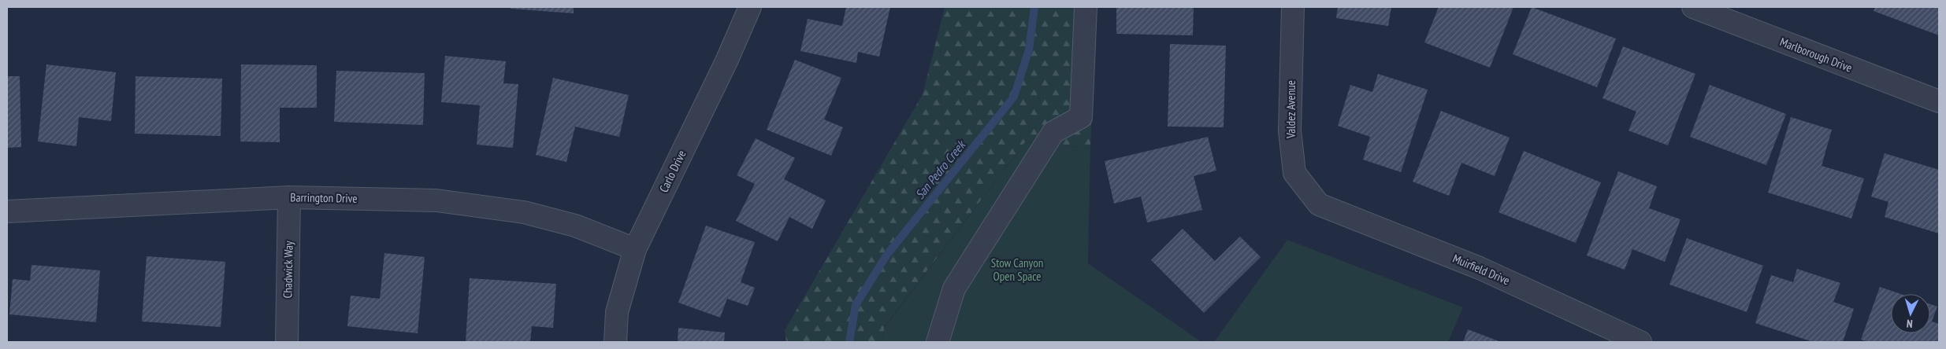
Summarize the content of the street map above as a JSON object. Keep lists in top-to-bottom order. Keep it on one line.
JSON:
{"streets":{"street":["Marlborough Drive","Valdez Avenue","Carlo Drive","Barrington Drive","Chadwick Way","Muirfield Drive"]},"crossings":[["Valdez Avenue","Muirfield Drive"],["Carlo Drive","Barrington Drive"],["Barrington Drive","Chadwick Way"]],"water":["San Pedro Creek"],"parks":["Stow Canyon Open Space"],"north":"bottom"}
